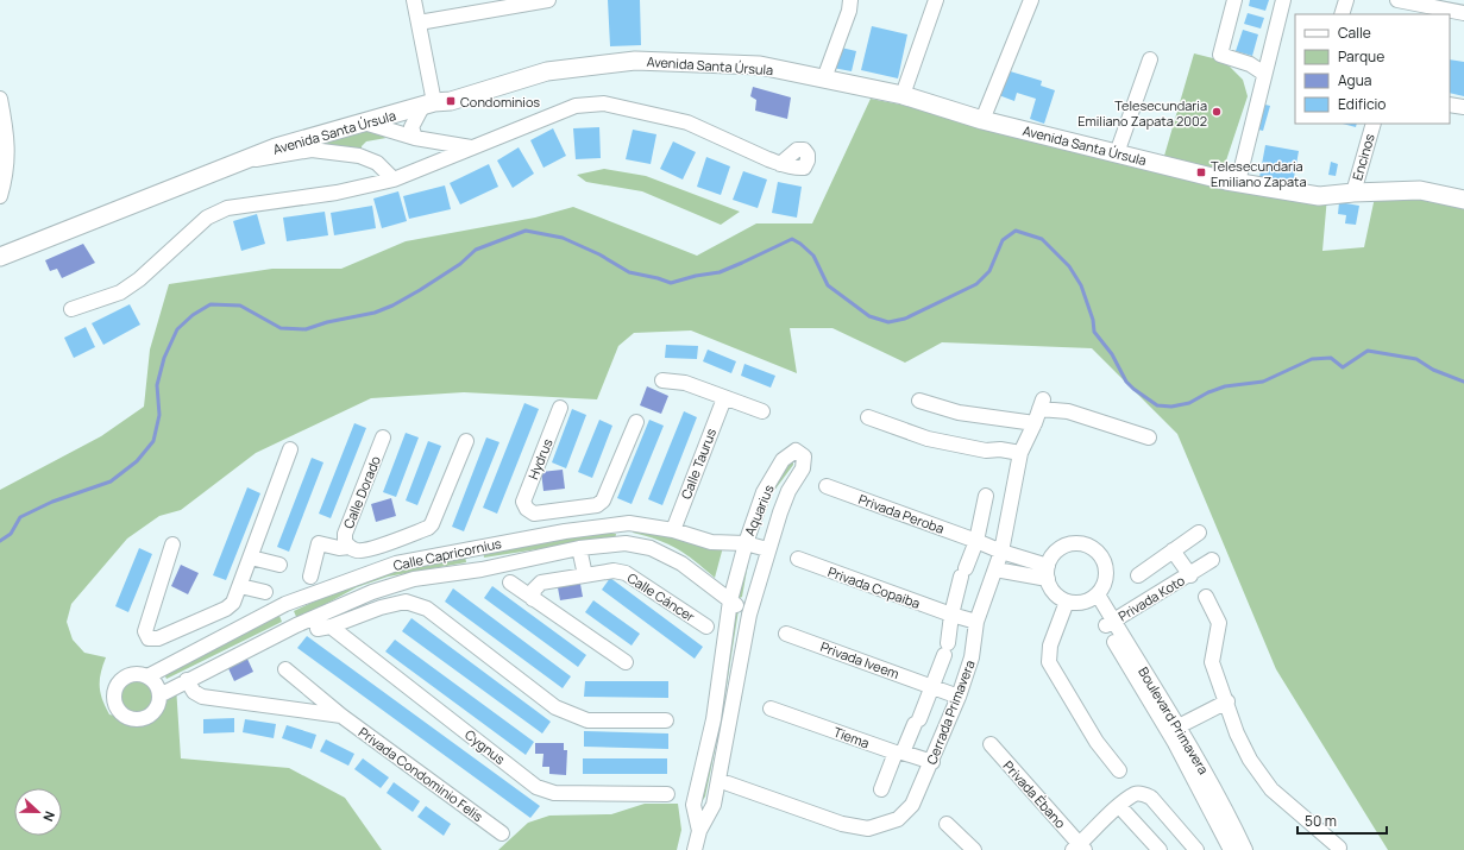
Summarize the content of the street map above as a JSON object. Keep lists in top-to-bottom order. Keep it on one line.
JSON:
{"streets":{"street":["Avenida Santa Úrsula","Encinos","Hydrus","Calle Taurus","Calle Dorado","Aquarius","Privada Peroba","Calle Capricornius","Privada Copaiba","Calle Cáncer","Privada Koto","Privada Iveem","Cerrada Primavera","Boulevard Primavera","Tiema","Cygnus","Privada Condominio Felis","Privada Ébano"]},"crossings":[["Avenida Santa Úrsula","Encinos"],["Calle Taurus","Calle Capricornius"],["Aquarius","Calle Capricornius"],["Privada Peroba","Cerrada Primavera"],["Calle Capricornius","Privada Condominio Felis"],["Privada Copaiba","Cerrada Primavera"],["Privada Koto","Boulevard Primavera"],["Privada Iveem","Cerrada Primavera"],["Cerrada Primavera","Tiema"]],"places":{"transit":["Condominios","Telesecundaria Emiliano Zapata"],"other":["Telesecundaria Emiliano Zapata 2002"]},"legend":["Calle","Parque","Agua","Edificio"],"scale_bar":"50 m","north":"right"}
